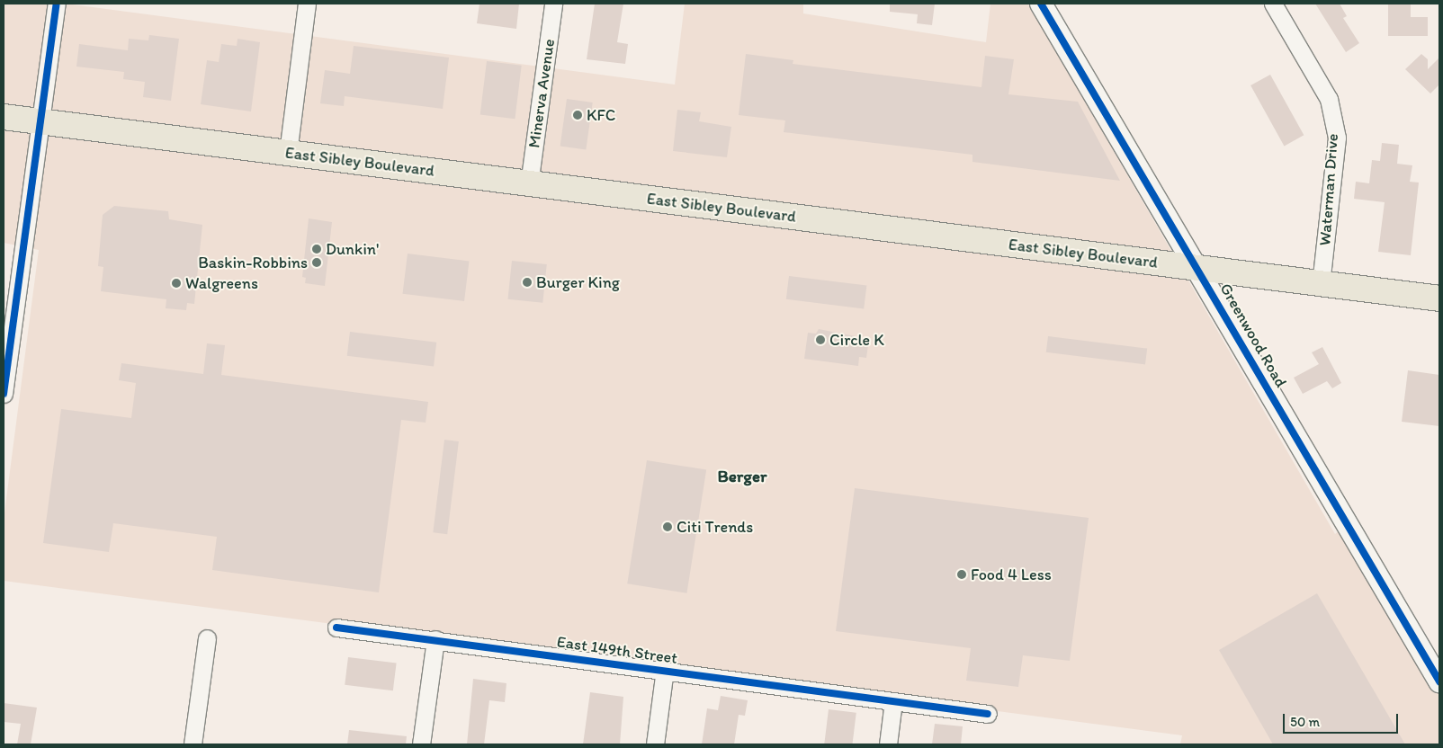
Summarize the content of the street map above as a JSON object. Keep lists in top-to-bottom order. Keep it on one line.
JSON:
{"streets":{"main road":["East Sibley Boulevard"],"street":["Minerva Avenue","Waterman Drive","Greenwood Road","East 149th Street"]},"crossings":[["Minerva Avenue","East Sibley Boulevard"],["East Sibley Boulevard","Waterman Drive"],["East Sibley Boulevard","Greenwood Road"]],"districts":["Berger"],"places":["KFC","Dunkin'","Baskin-Robbins","Burger King","Walgreens","Circle K","Citi Trends","Food 4 Less"],"scale_bar":"50 m"}
